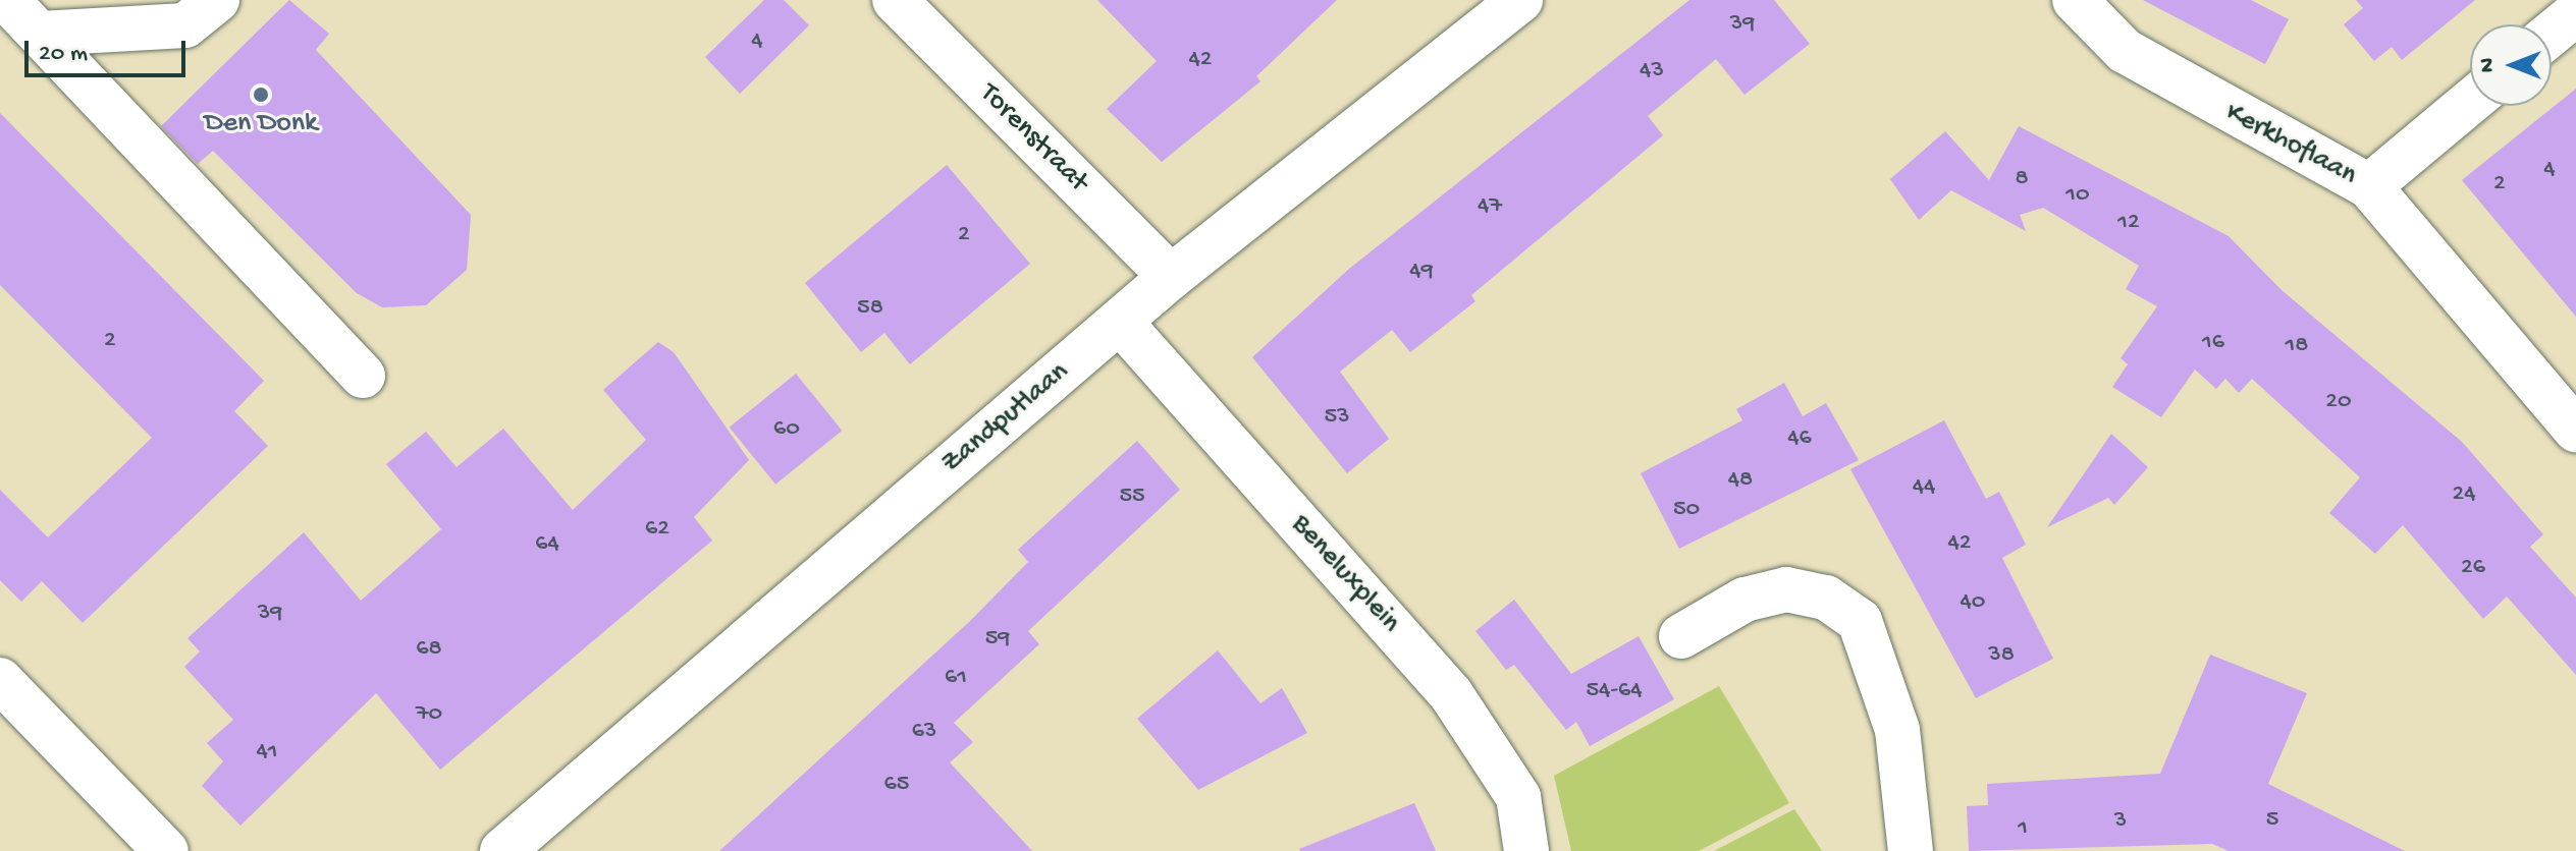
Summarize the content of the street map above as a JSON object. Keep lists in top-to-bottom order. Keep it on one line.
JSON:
{"streets":{"street":["Torenstraat","Kerkhoflaan","Zandputlaan","Beneluxplein"]},"crossings":[["Torenstraat","Zandputlaan"],["Zandputlaan","Beneluxplein"]],"places":["Den Donk"],"house_numbers":["39","4","42","43","4","8","2","10","47","12","2","49","58","2","16","18","20","53","60","46","48","44","24","55","50","62","42","64","26","40","39","59","68","38","61","54-64","70","63","41","65","5","3","1"],"scale_bar":"20 m","north":"left"}
